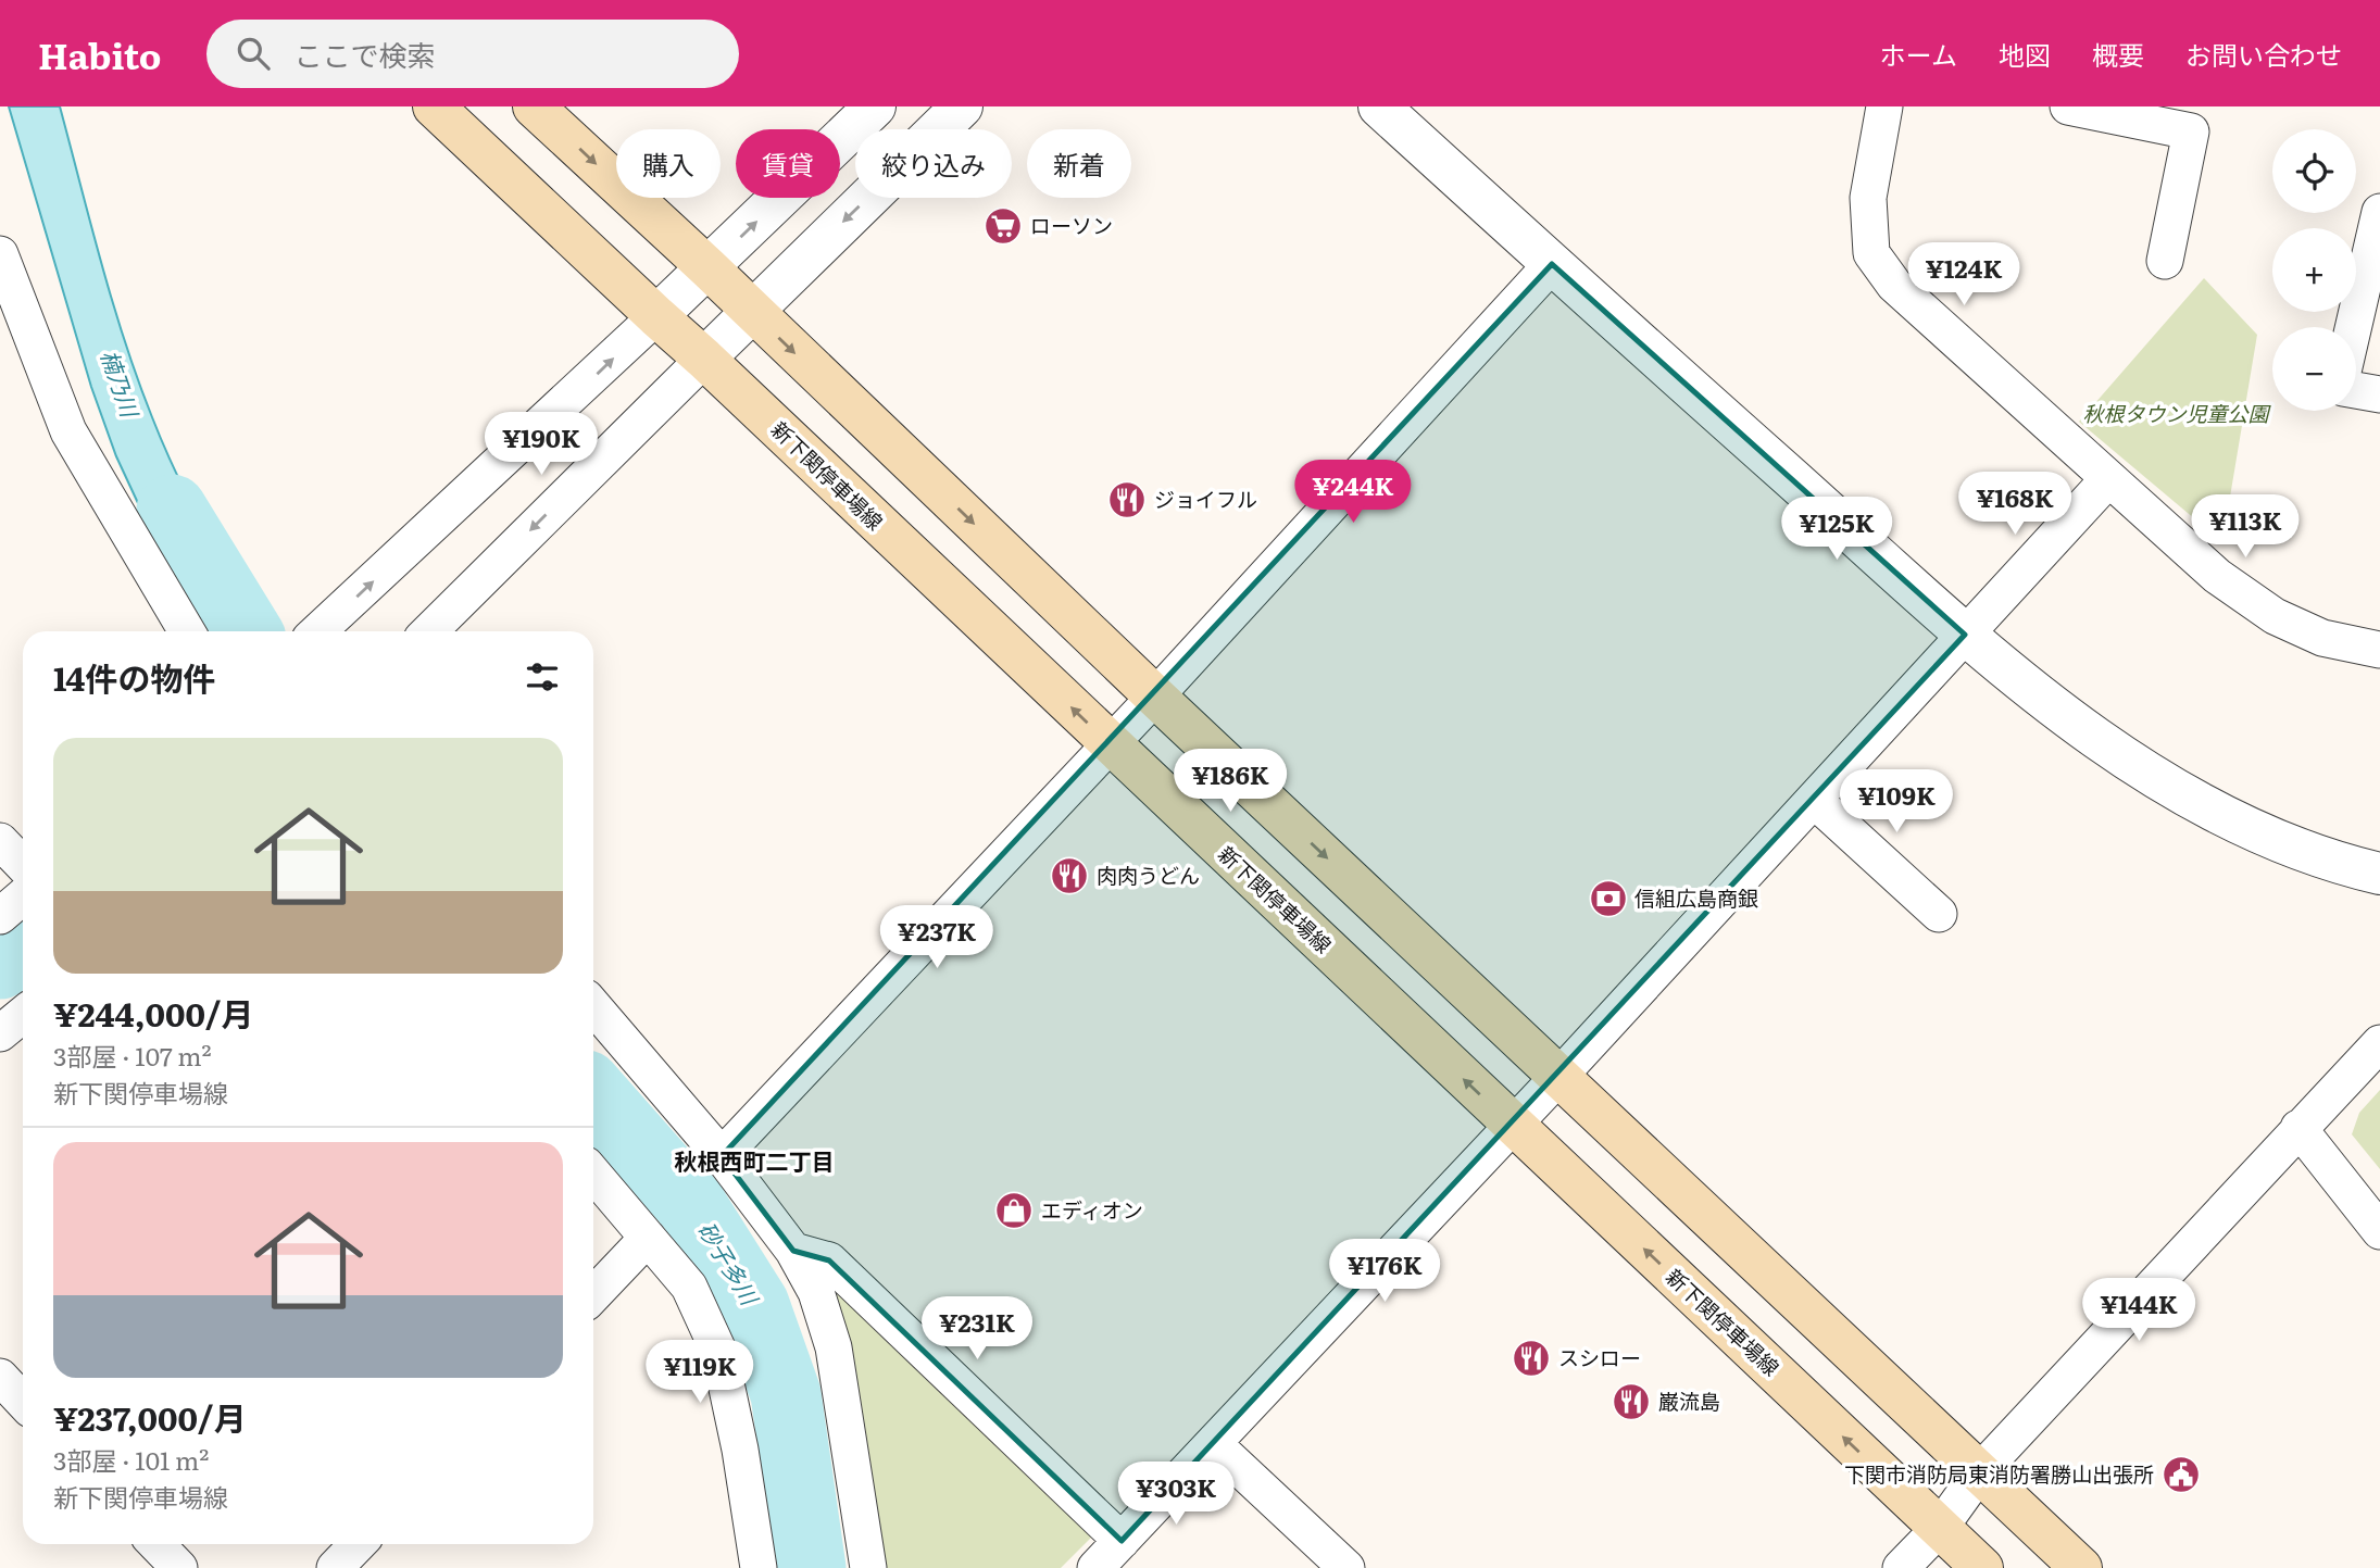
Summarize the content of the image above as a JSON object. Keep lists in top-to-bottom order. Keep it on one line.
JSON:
{"streets":{"main road":["新下関停車場線"]},"districts":["秋根西町二丁目"],"water":["楠乃川","砂子多川"],"parks":["秋根タウン児童公園"],"places":{"supermarket":["ローソン"],"restaurant":["ジョイフル","肉肉うどん","スシロー","巌流島"],"bank":["信組広島商銀"],"shop":["エディオン"],"public building":["下関市消防局東消防署勝山出張所"]},"page":{"header":"Habito","search":"ここで検索","nav":["ホーム","地図","概要","お問い合わせ"],"map_buttons":["+","−"],"chip":["購入","賃貸","絞り込み","新着"],"price":["¥124K","¥190K","¥244K","¥168K","¥113K","¥125K","¥186K","¥109K","¥237K","¥176K","¥144K","¥231K","¥119K","¥303K"],"heading":"14件の物件","list":[{"name":"¥244,000/月","note":"3部屋 · 107 m² · 新下関停車場線"},{"name":"¥237,000/月","note":"3部屋 · 101 m² · 新下関停車場線"}]}}
